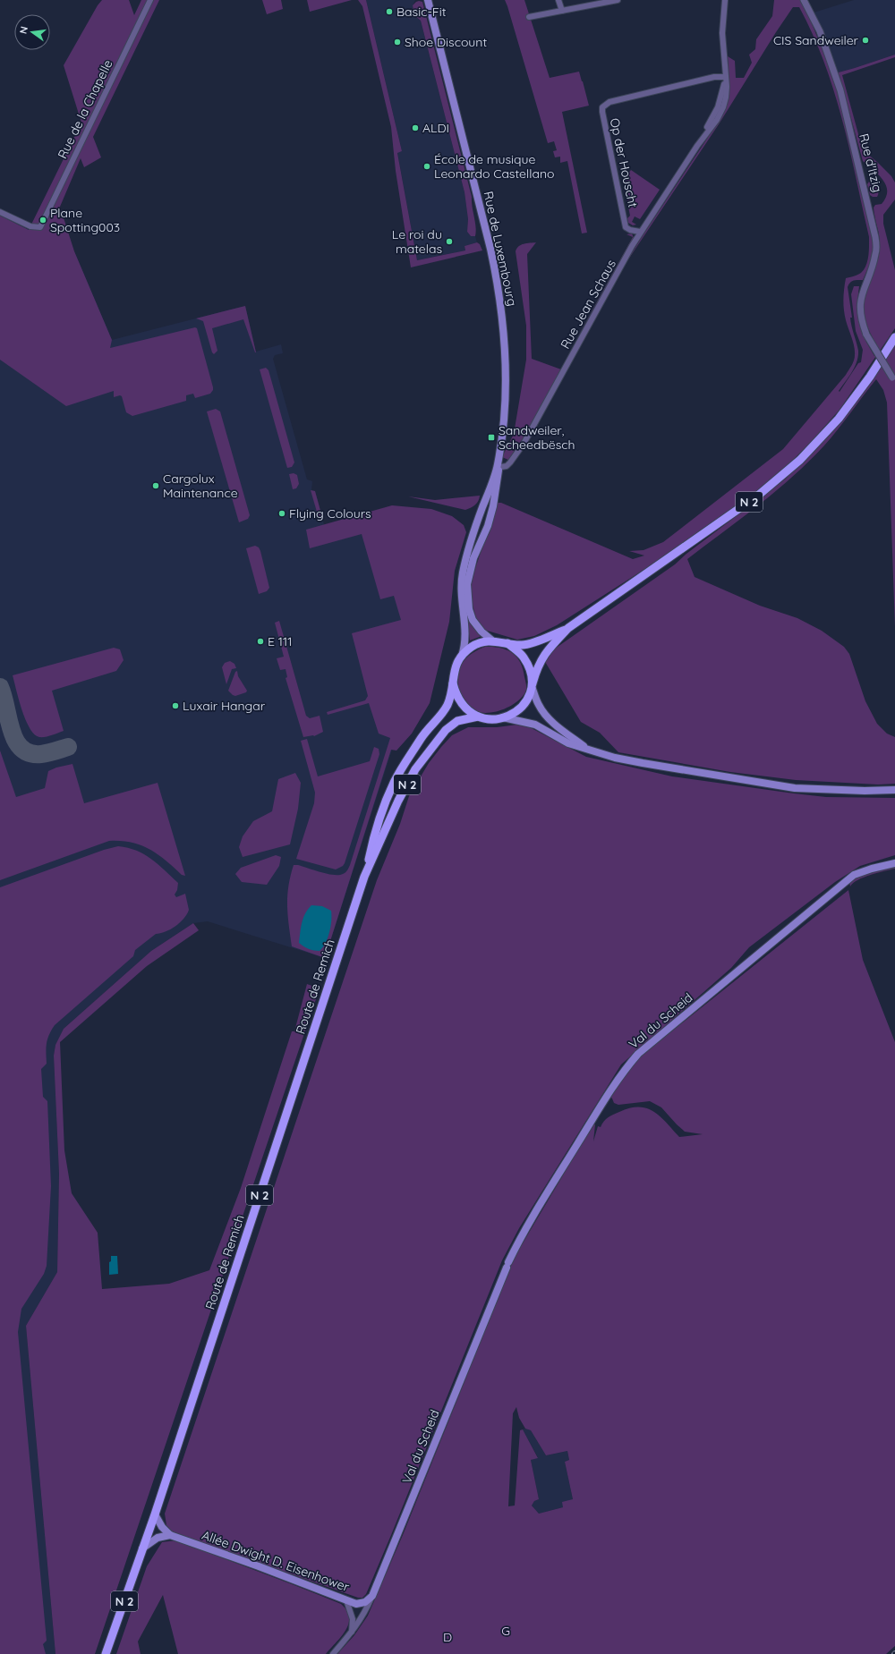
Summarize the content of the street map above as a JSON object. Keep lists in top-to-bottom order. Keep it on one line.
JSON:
{"streets":{"main road":["Rue de Luxembourg","N 2","Route de Remich","Val du Scheid","Allée Dwight D. Eisenhower"],"street":["Rue de la Chapelle","Op der Houscht","Rue d'Itzig","Rue Jean Schaus"]},"crossings":[["Op der Houscht","Rue Jean Schaus"],["Rue de Luxembourg","Rue Jean Schaus"],["Rue de Luxembourg","N 2"],["Rue de Luxembourg","Route de Remich"],["N 2","Route de Remich"],["Val du Scheid","Allée Dwight D. Eisenhower"]],"parks":["G","D"],"places":{"other":["Basic-Fit","CIS Sandweiler","Shoe Discount","ALDI","École de musique Leonardo Castellano","Plane Spotting003","Le roi du matelas","Cargolux Maintenance","Flying Colours","E 111","Luxair Hangar"],"transit":["Sandweiler, Scheedbësch"]},"north":"left"}
